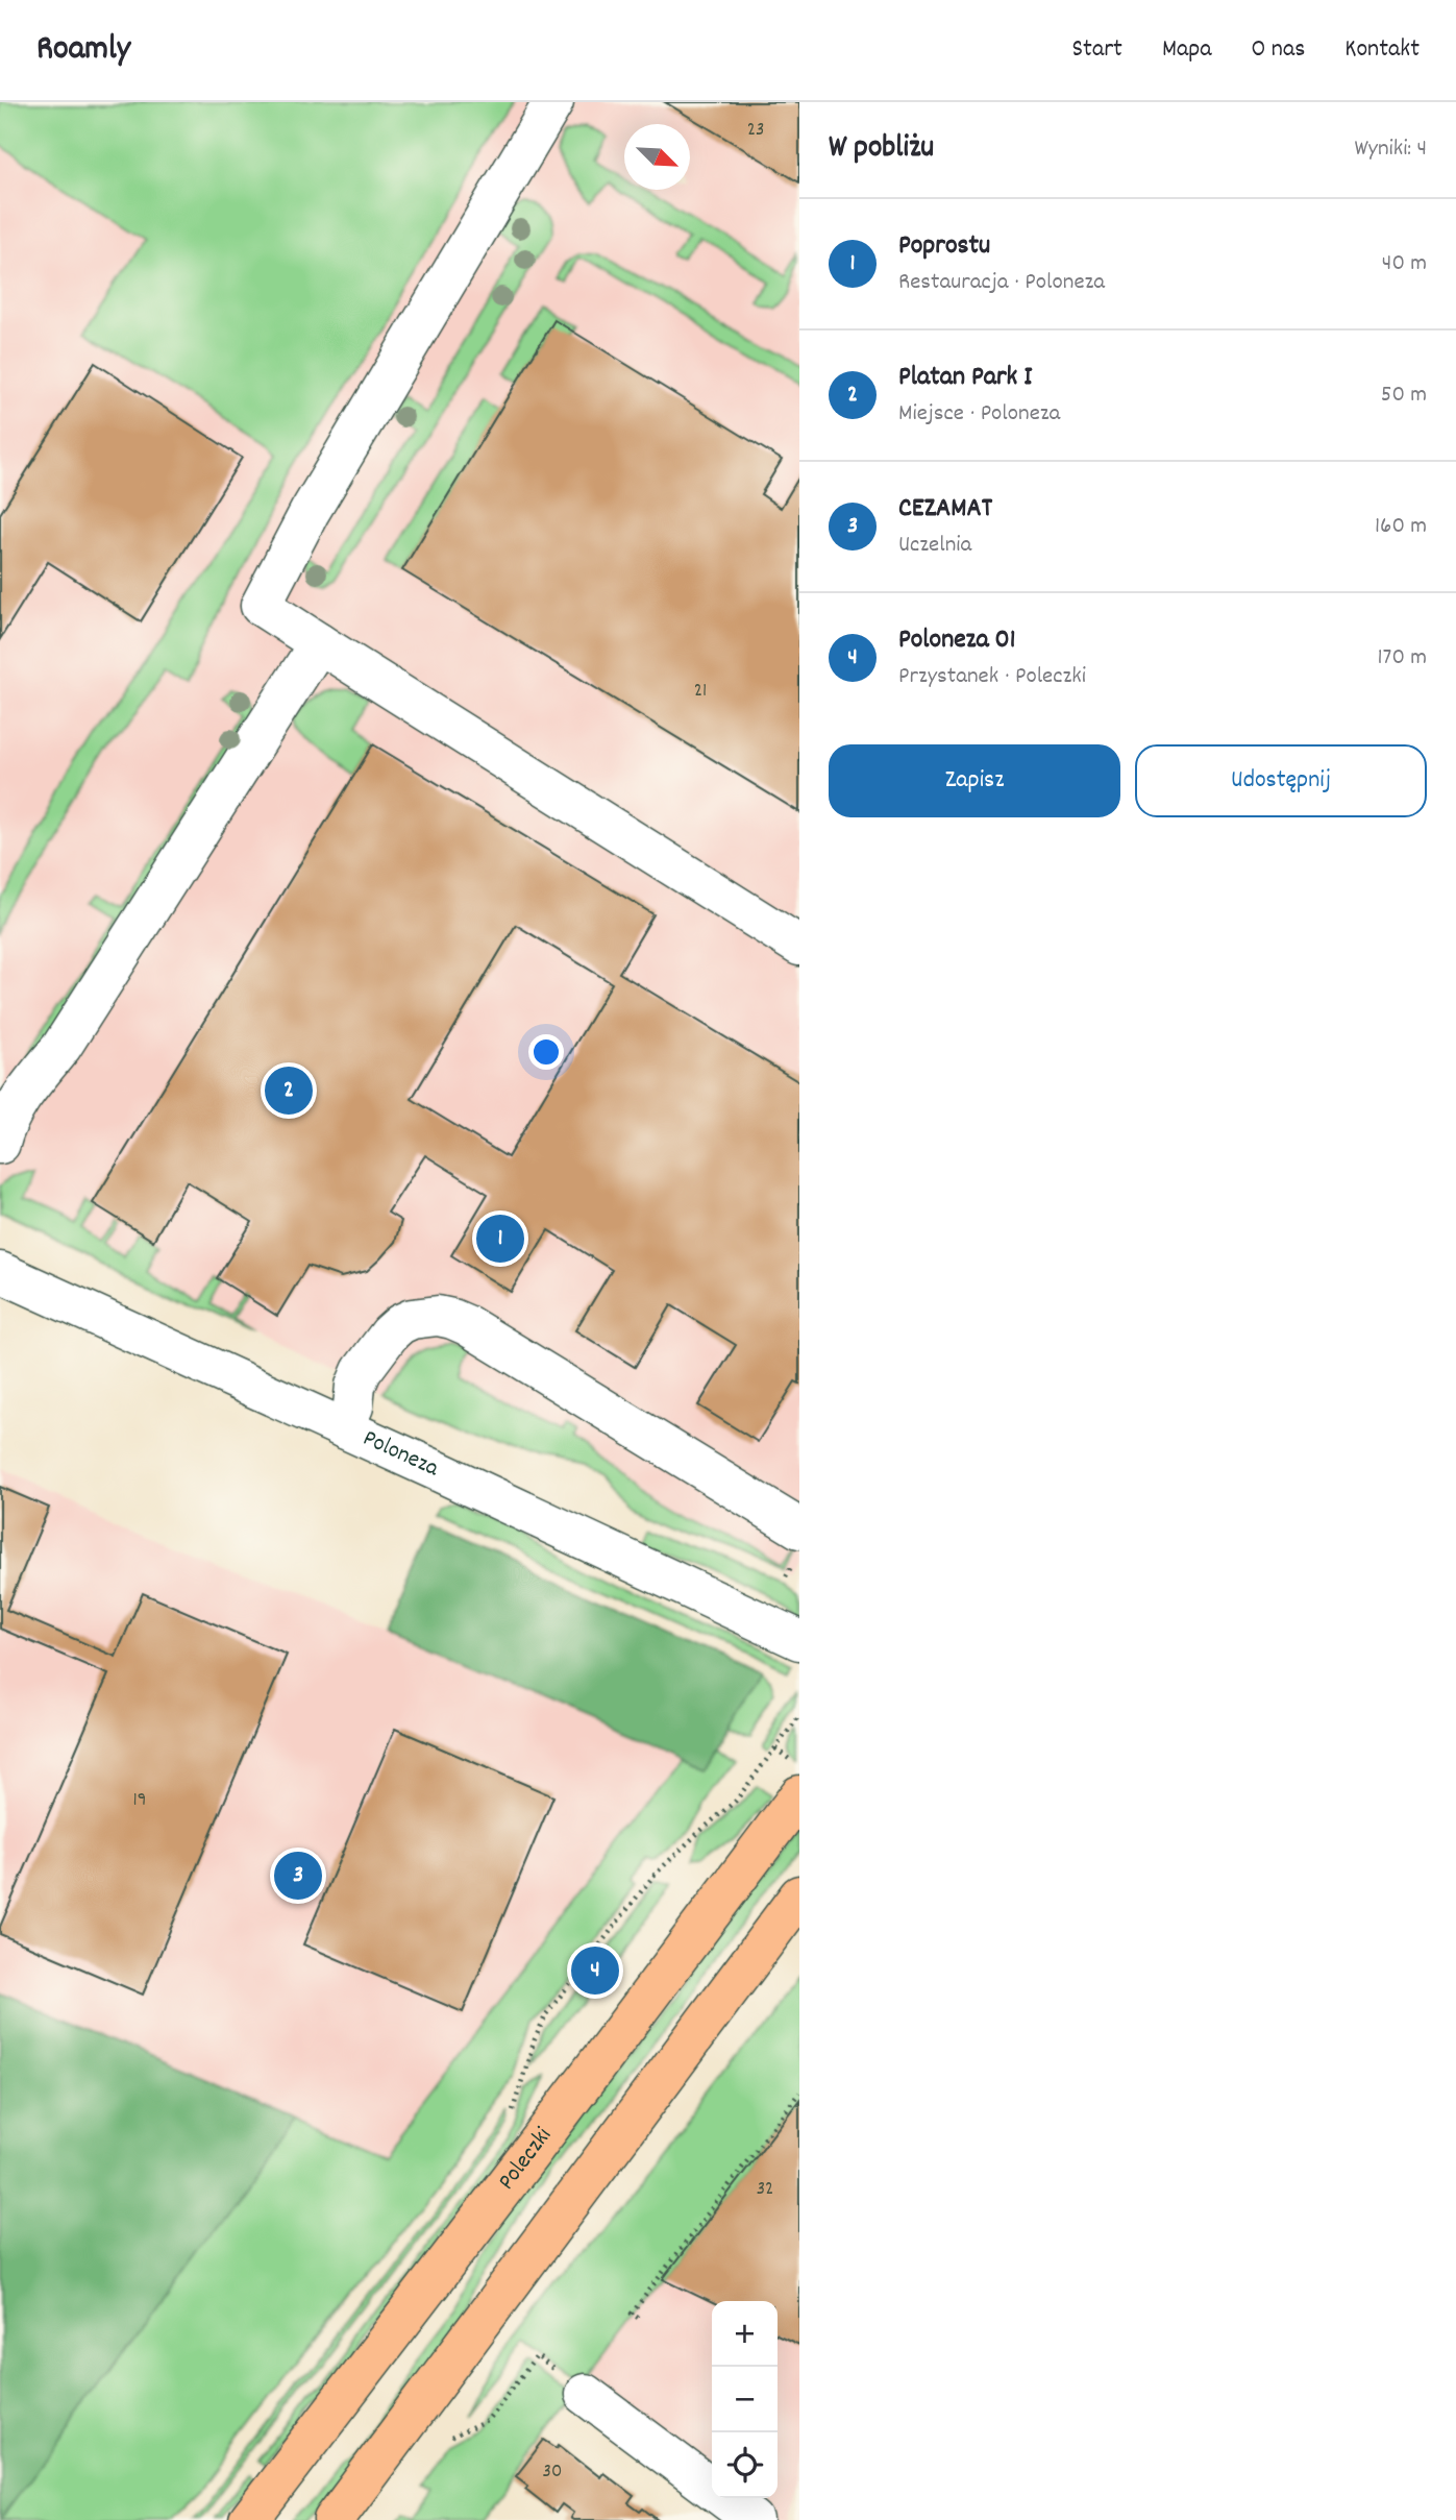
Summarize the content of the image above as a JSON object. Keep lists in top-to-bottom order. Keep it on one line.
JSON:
{"streets":{"main road":["Poleczki"],"street":["Poloneza"]},"house_numbers":["23","21","19","32","30"],"north":"bottom right","page":{"header":"Roamly","nav":["Start","Mapa","O nas","Kontakt"],"heading":["W pobliżu","Wyniki: 4"],"list":[{"mark":"1","name":"Poprostu","note":"Restauracja · Poloneza","value":"40 m"},{"mark":"2","name":"Platan Park I","note":"Miejsce · Poloneza","value":"50 m"},{"mark":"3","name":"CEZAMAT","note":"Uczelnia","value":"160 m"},{"mark":"4","name":"Poloneza 01","note":"Przystanek · Poleczki","value":"170 m"}],"buttons":["Zapisz","Udostępnij"],"pins":["2","1","3","4"],"map_buttons":["+","−"]}}
